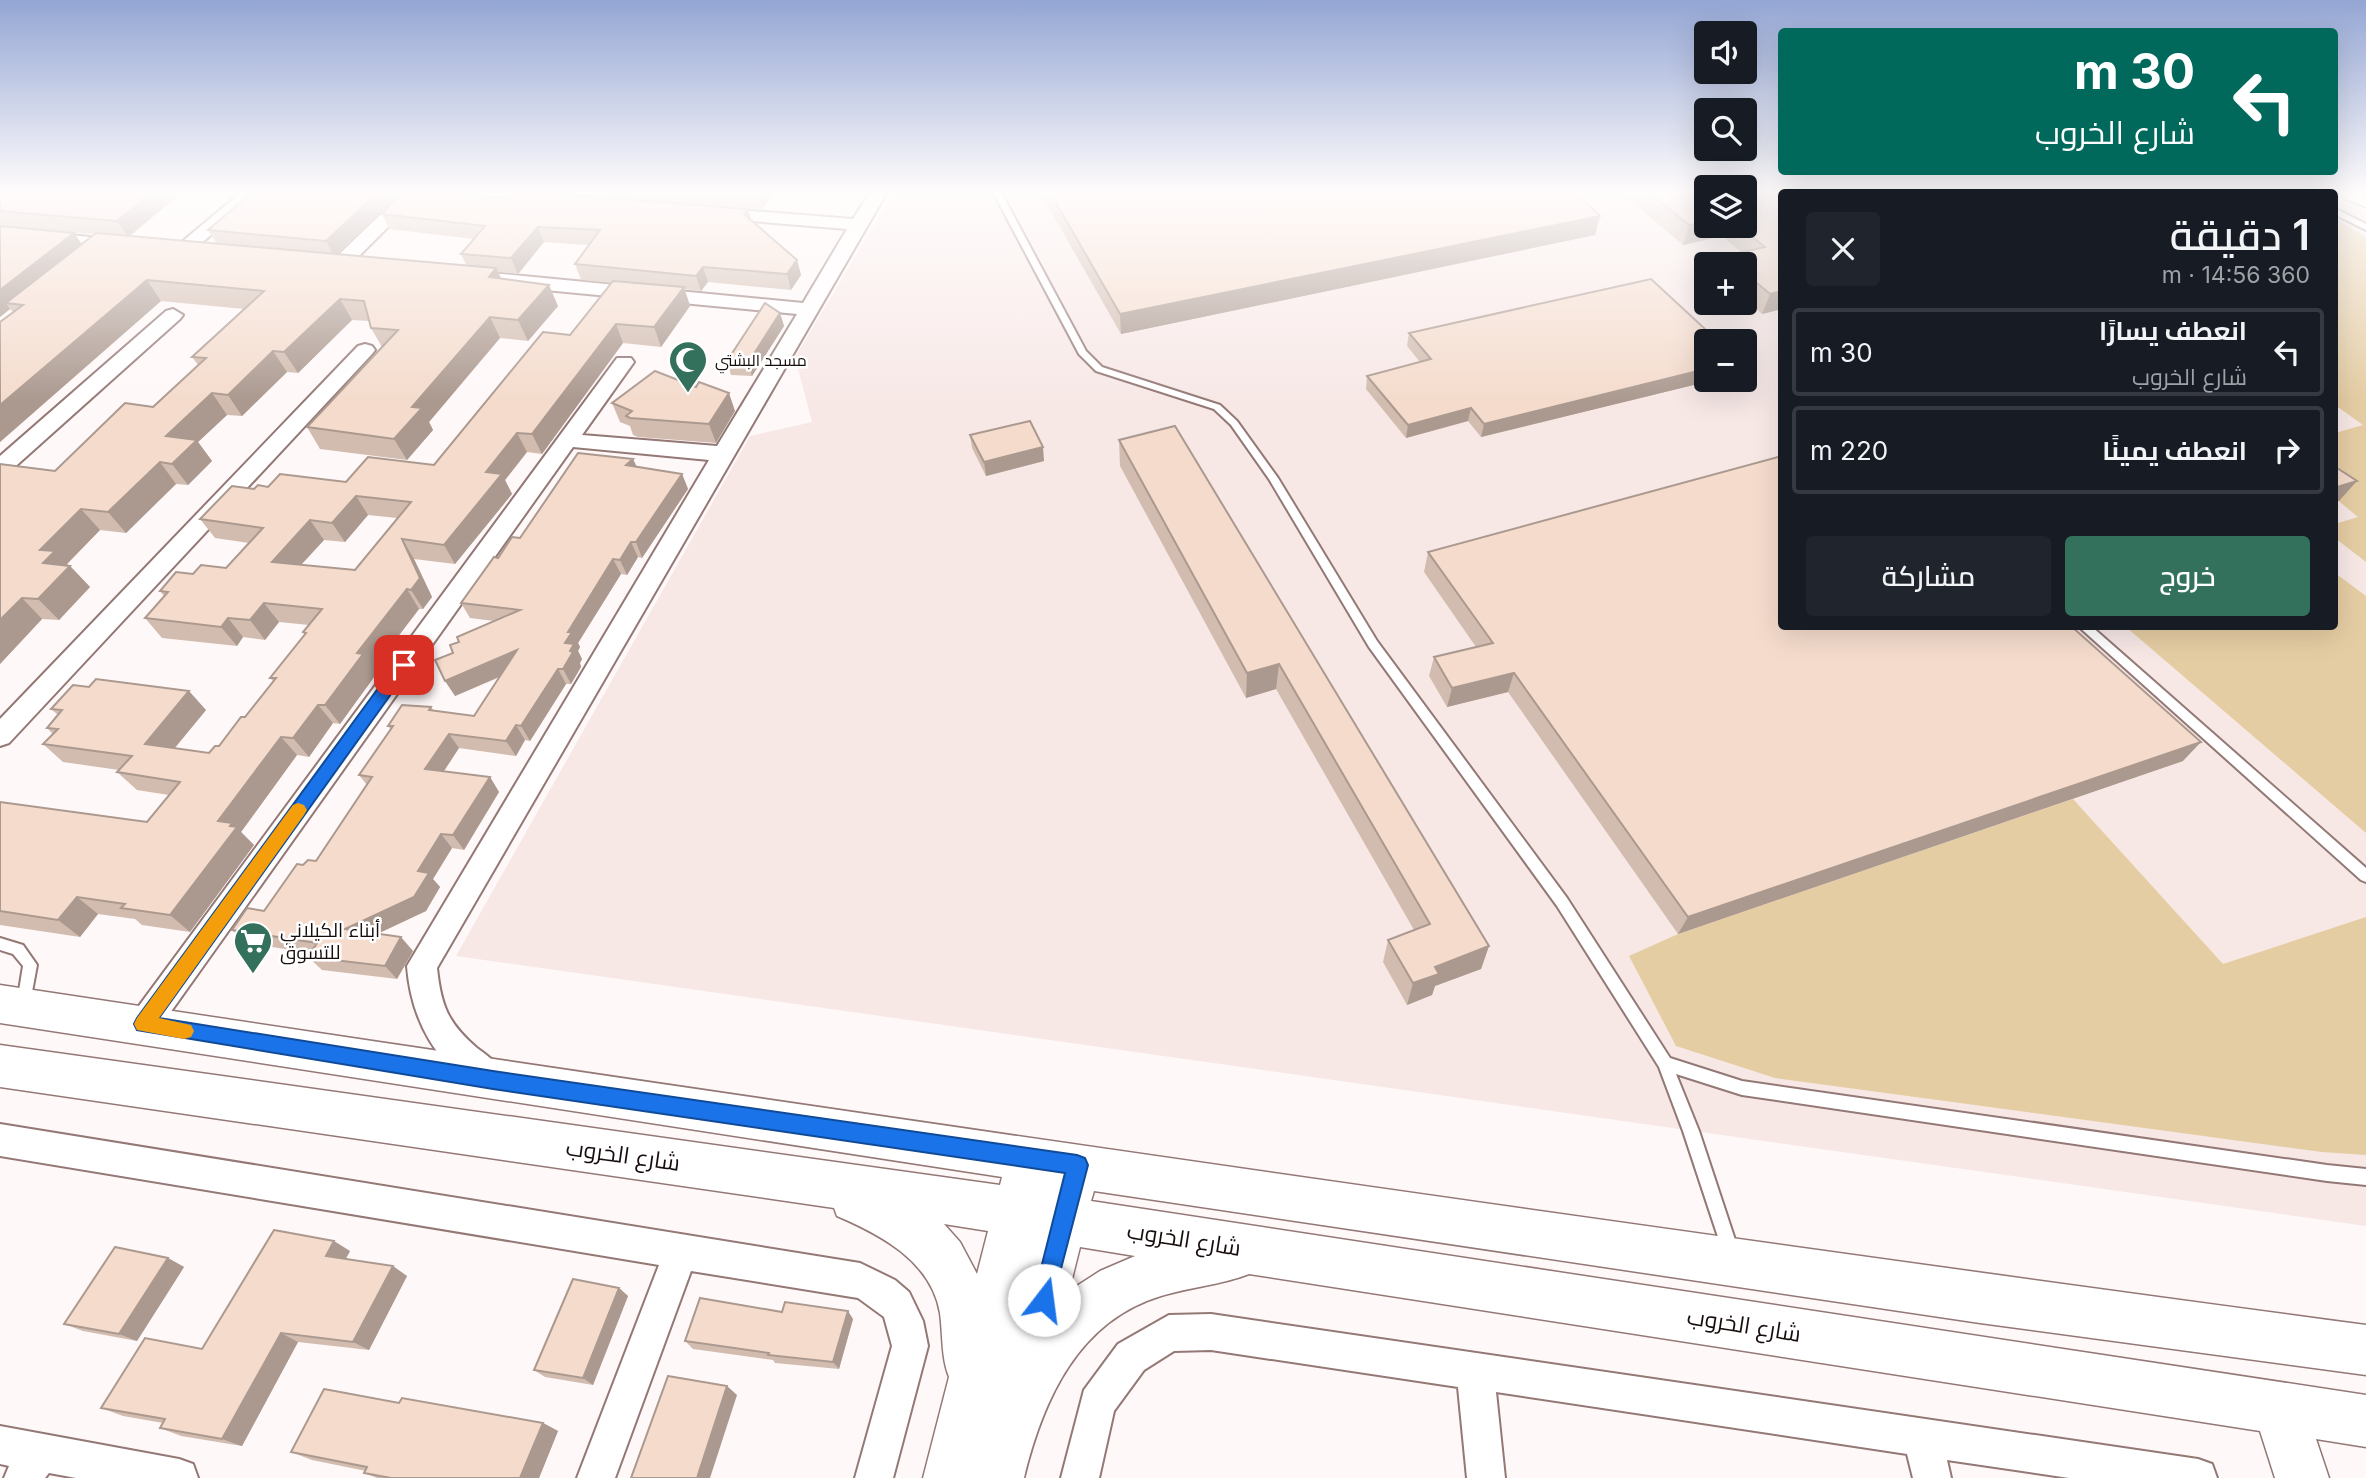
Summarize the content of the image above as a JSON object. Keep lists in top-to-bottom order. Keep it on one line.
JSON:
{"streets":{"main road":["شارع الخروب"]},"places":{"mosque":["مسجد البشتي"],"supermarket":["أبناء الكيلاني للتسوق"]},"page":{"map_buttons":["+","−"],"turn":["30 m","شارع الخروب"],"heading":["1 دقيقة","360 m · 14:56"],"list":[{"name":"انعطف يسارًا","note":"شارع الخروب","value":"30 m"},{"name":"انعطف يمينًا","value":"220 m"}],"buttons":["خروج","مشاركة"]}}
